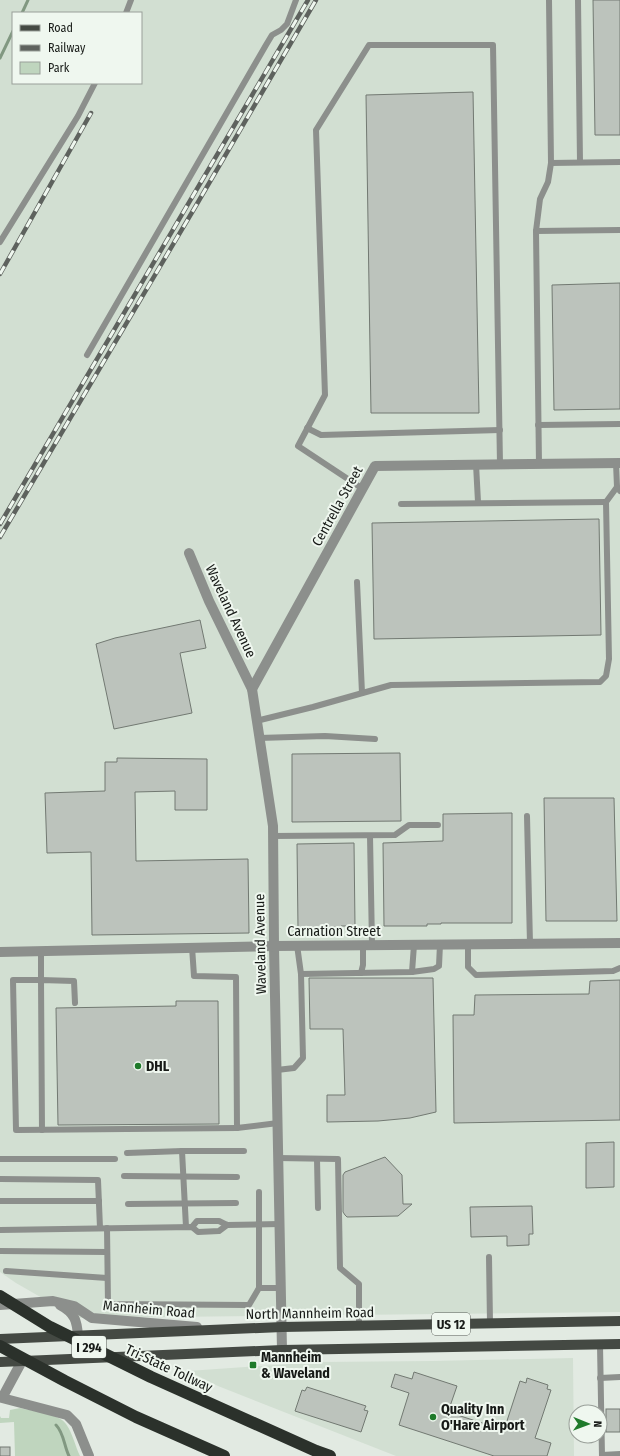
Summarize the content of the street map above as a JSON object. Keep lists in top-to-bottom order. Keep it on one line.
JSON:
{"streets":{"highway":["I 294","Tri-State Tollway"],"main road":["North Mannheim Road","US 12"],"street":["Centrella Street","Waveland Avenue","Carnation Street","Mannheim Road"]},"crossings":[["Centrella Street","Waveland Avenue"],["Waveland Avenue","Carnation Street"],["Waveland Avenue","North Mannheim Road"],["Waveland Avenue","US 12"],["Mannheim Road","North Mannheim Road"]],"places":{"other":["DHL","Quality Inn O'Hare Airport"],"transit":["Mannheim & Waveland"]},"legend":["Road","Railway","Park"],"north":"right"}
